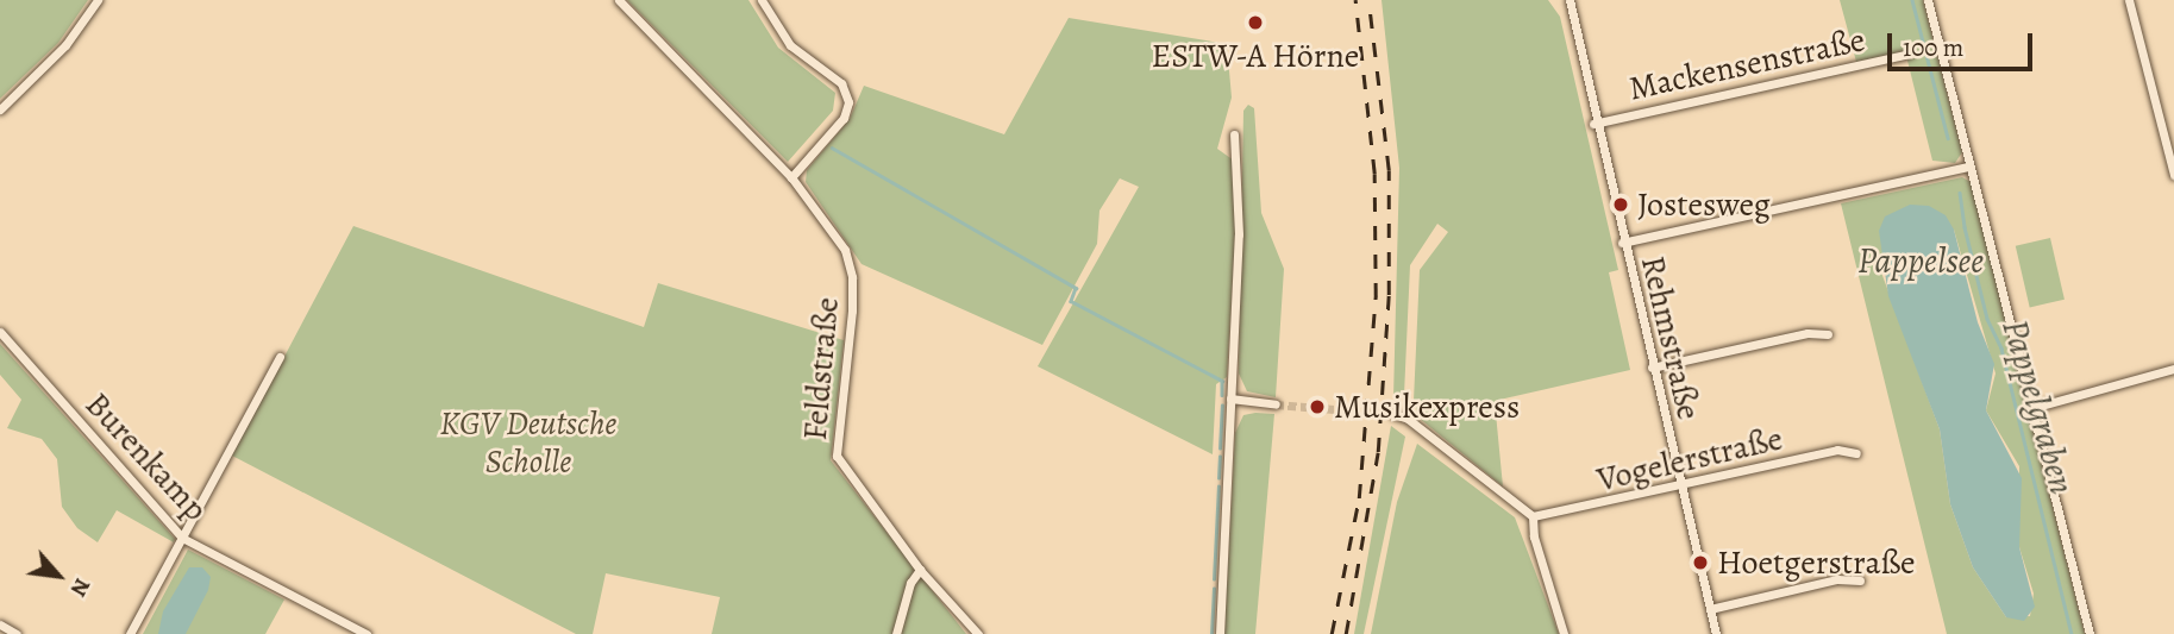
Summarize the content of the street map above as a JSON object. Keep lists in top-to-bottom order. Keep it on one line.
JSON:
{"streets":{"street":["Mackensenstraße","Rehmstraße","Feldstraße","Burenkamp","Vogelerstraße"]},"crossings":[["Mackensenstraße","Rehmstraße"],["Rehmstraße","Vogelerstraße"]],"water":["Pappelsee","Pappelgraben"],"parks":["KGV Deutsche Scholle"],"places":["ESTW-A Hörne","Jostesweg","Musikexpress","Hoetgerstraße"],"scale_bar":"100 m","north":"bottom right"}
